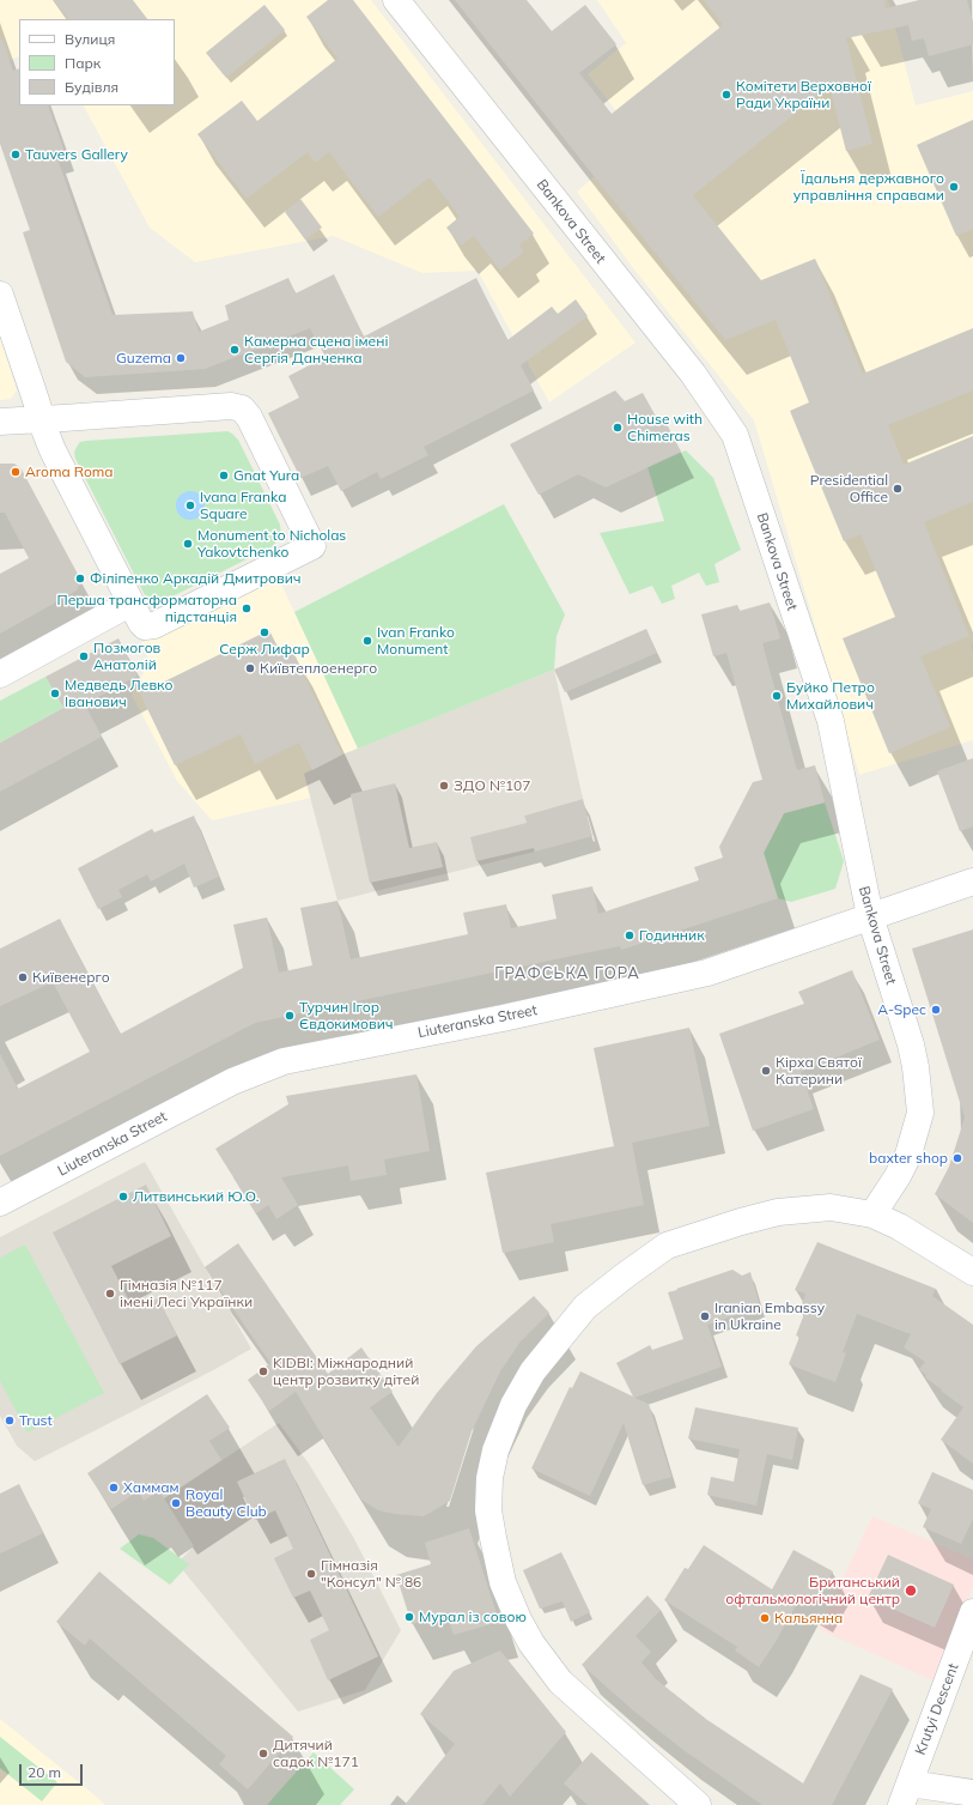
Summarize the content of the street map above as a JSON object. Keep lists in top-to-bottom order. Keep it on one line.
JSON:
{"streets":{"street":["Bankova Street","Liuteranska Street","Krutyi Descent"]},"crossings":[["Bankova Street","Liuteranska Street"]],"districts":["ГРАФСЬКА ГОРА"],"places":["Комітети Верховної Ради України","Tauvers Gallery","Їдальня державного управління справами","Камерна сцена імені Сергія Данченка","Guzema","House with Chimeras","Aroma Roma","Gnat Yura","Presidential Office","Ivana Franka Square","Monument to Nicholas Yakovtchenko","Філіпенко Аркадій Дмитрович","Перша трансформаторна підстанція","Серж Лифар","Ivan Franko Monument","Позмогов Анатолій","Київтеплоенерго","Медведь Левко Іванович","Буйко Петро Михайлович","ЗДО №107","Годинник","Київенерго","A-Spec","Турчин Ігор Євдокимович","Кірха Святої Катерини","baxter shop","Литвинський Ю.О.","Гімназія №117 імені Лесі Українки","Iranian Embassy in Ukraine","KIDBI: Міжнародний центр розвитку дітей","Trust","Хаммам","Royal Beauty Club","Гімназія \"Консул\" № 86","Британський офтальмологічний центр","Мурал із совою","Кальянна","Дитячий садок №171"],"legend":["Вулиця","Парк","Будівля"],"scale_bar":"20 m"}
